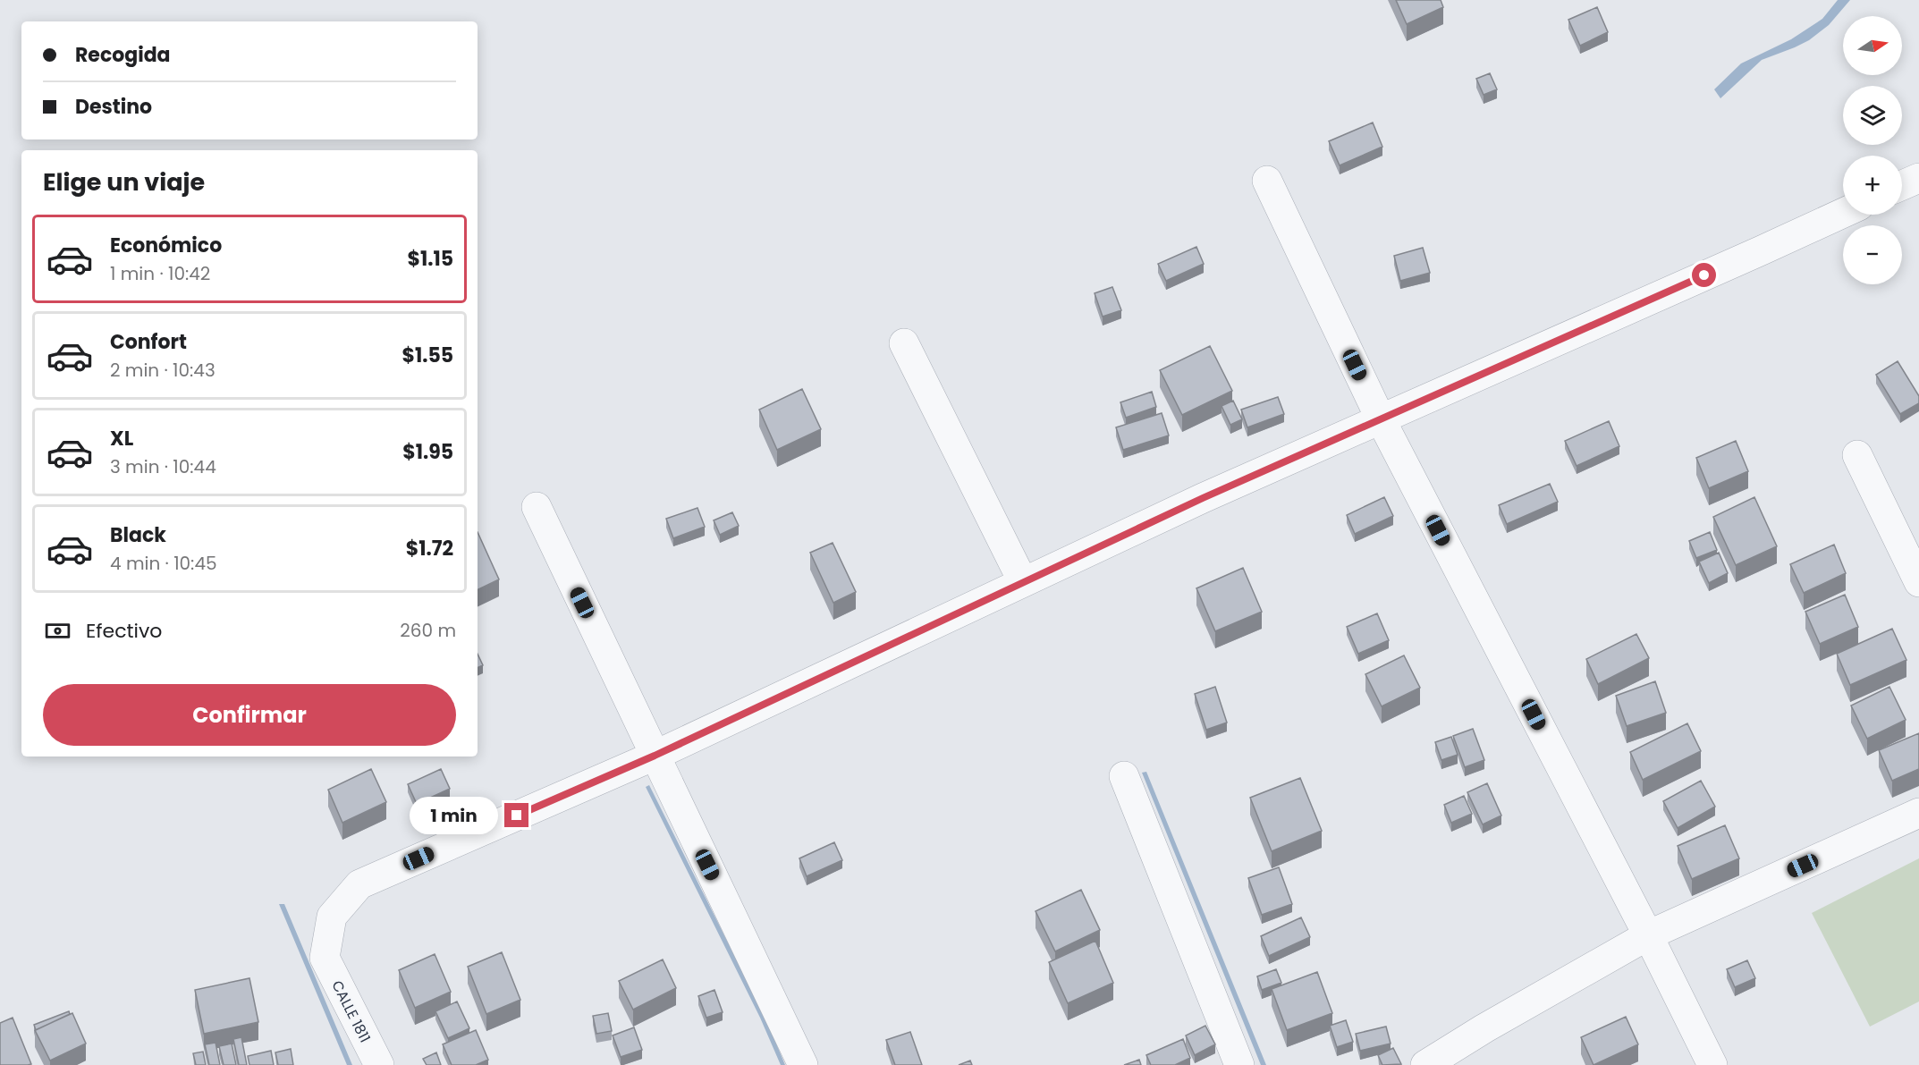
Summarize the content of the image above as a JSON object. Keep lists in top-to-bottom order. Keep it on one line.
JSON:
{"streets":{"street":["CALLE 1811"]},"north":"right","page":{"map_buttons":["+","−"],"banner":["Recogida","Destino"],"heading":"Elige un viaje","list":[{"name":"Económico","note":"1 min · 10:42","value":"$1.15"},{"name":"Confort","note":"2 min · 10:43","value":"$1.55"},{"name":"XL","note":"3 min · 10:44","value":"$1.95"},{"name":"Black","note":"4 min · 10:45","value":"$1.72"}],"pay":["Efectivo","260 m"],"buttons":"Confirmar","bubble":"1 min"}}
